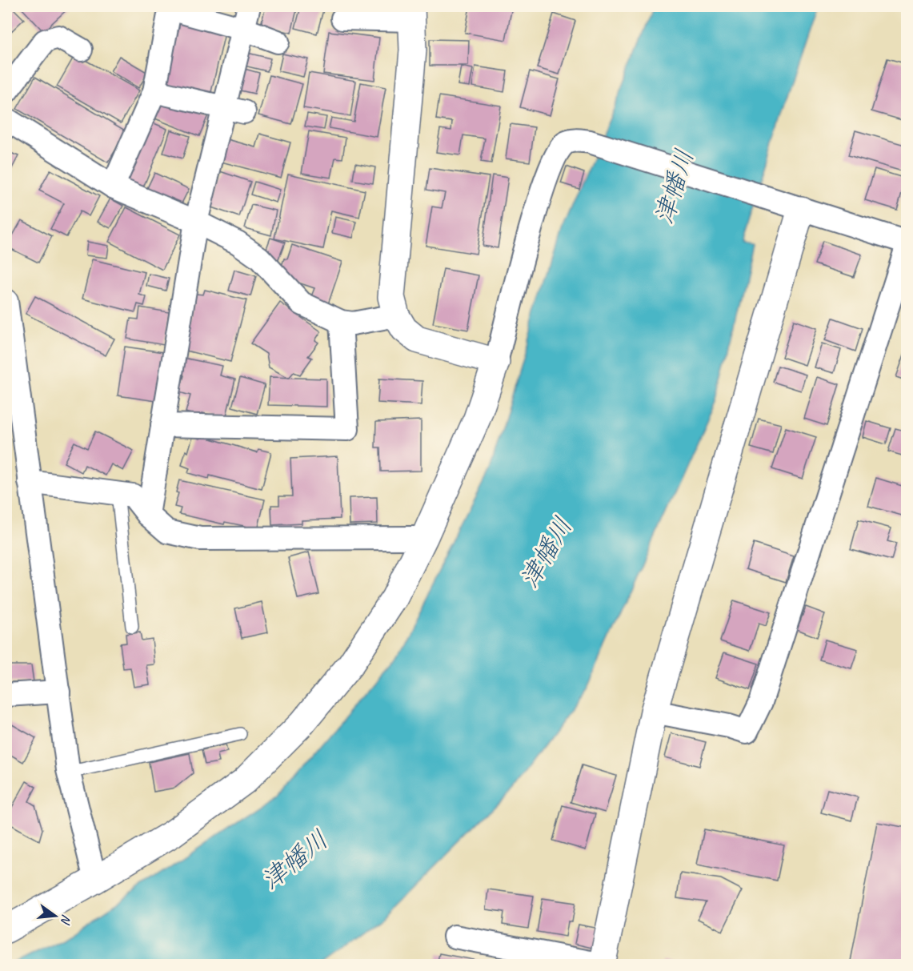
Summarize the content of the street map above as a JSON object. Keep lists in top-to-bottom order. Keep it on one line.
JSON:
{"water":["津幡川"],"north":"right"}
